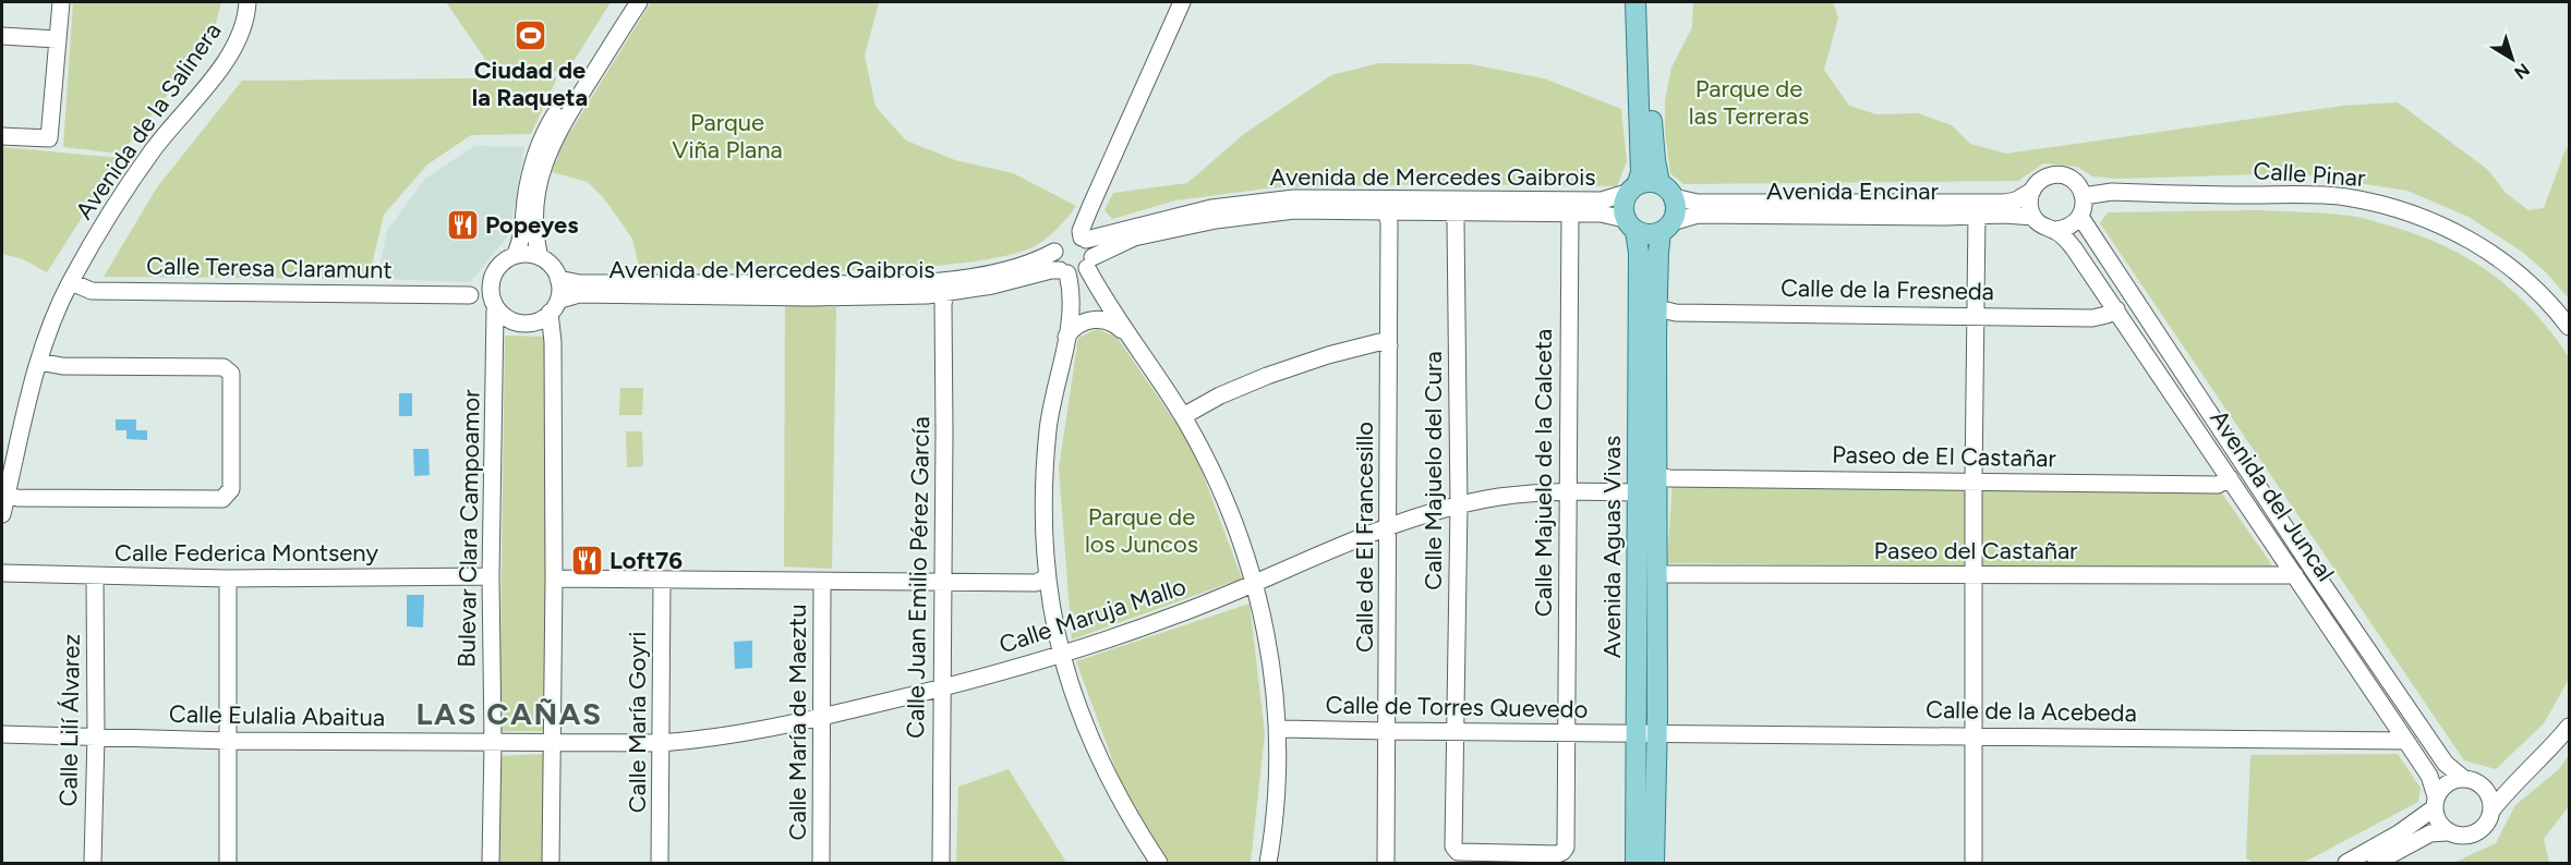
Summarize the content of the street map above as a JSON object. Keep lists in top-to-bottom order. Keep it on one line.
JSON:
{"streets":{"main road":["Avenida Aguas Vivas"],"street":["Avenida de la Salinera","Calle Pinar","Avenida de Mercedes Gaibrois","Avenida Encinar","Calle Teresa Claramunt","Calle de la Fresneda","Paseo de El Castañar","Calle Majuelo del Cura","Calle Majuelo de la Calceta","Avenida del Juncal","Bulevar Clara Campoamor","Calle de El Francesillo","Paseo del Castañar","Calle Federica Montseny","Calle Juan Emilio Pérez García","Calle Maruja Mallo","Calle de Torres Quevedo","Calle de la Acebeda","Calle Eulalia Abaitua","Calle Lilí Álvarez","Calle María Goyri","Calle María de Maeztu"]},"crossings":[["Avenida de la Salinera","Calle Teresa Claramunt"],["Calle Pinar","Avenida Encinar"],["Calle Pinar","Avenida del Juncal"],["Avenida de Mercedes Gaibrois","Avenida Encinar"],["Avenida de Mercedes Gaibrois","Calle Teresa Claramunt"],["Avenida de Mercedes Gaibrois","Calle Majuelo del Cura"],["Avenida de Mercedes Gaibrois","Calle Majuelo de la Calceta"],["Avenida de Mercedes Gaibrois","Bulevar Clara Campoamor"],["Avenida de Mercedes Gaibrois","Calle de El Francesillo"],["Avenida de Mercedes Gaibrois","Avenida Aguas Vivas"],["Avenida de Mercedes Gaibrois","Calle Juan Emilio Pérez García"],["Avenida Encinar","Avenida del Juncal"],["Avenida Encinar","Avenida Aguas Vivas"],["Calle Teresa Claramunt","Bulevar Clara Campoamor"],["Calle de la Fresneda","Avenida del Juncal"],["Calle de la Fresneda","Avenida Aguas Vivas"],["Paseo de El Castañar","Avenida del Juncal"],["Paseo de El Castañar","Avenida Aguas Vivas"],["Calle Majuelo del Cura","Calle Majuelo de la Calceta"],["Calle Majuelo del Cura","Calle Maruja Mallo"],["Calle Majuelo del Cura","Calle de Torres Quevedo"],["Calle Majuelo de la Calceta","Calle Maruja Mallo"],["Calle Majuelo de la Calceta","Calle de Torres Quevedo"],["Avenida del Juncal","Paseo del Castañar"],["Avenida del Juncal","Calle de la Acebeda"],["Bulevar Clara Campoamor","Calle Federica Montseny"],["Bulevar Clara Campoamor","Calle Eulalia Abaitua"],["Calle de El Francesillo","Calle Maruja Mallo"],["Calle de El Francesillo","Calle de Torres Quevedo"],["Avenida Aguas Vivas","Paseo del Castañar"],["Avenida Aguas Vivas","Calle Maruja Mallo"],["Avenida Aguas Vivas","Calle de Torres Quevedo"],["Avenida Aguas Vivas","Calle de la Acebeda"],["Calle Federica Montseny","Calle Lilí Álvarez"],["Calle Juan Emilio Pérez García","Calle Maruja Mallo"],["Calle Maruja Mallo","Calle Eulalia Abaitua"],["Calle Maruja Mallo","Calle María Goyri"],["Calle Maruja Mallo","Calle María de Maeztu"],["Calle de Torres Quevedo","Calle de la Acebeda"],["Calle Eulalia Abaitua","Calle Lilí Álvarez"]],"districts":["LAS CAÑAS"],"parks":["Parque de las Terreras","Parque Viña Plana","Parque de los Juncos"],"places":{"sports":["Ciudad de la Raqueta"],"restaurant":["Popeyes","Loft76"]},"north":"bottom right"}
